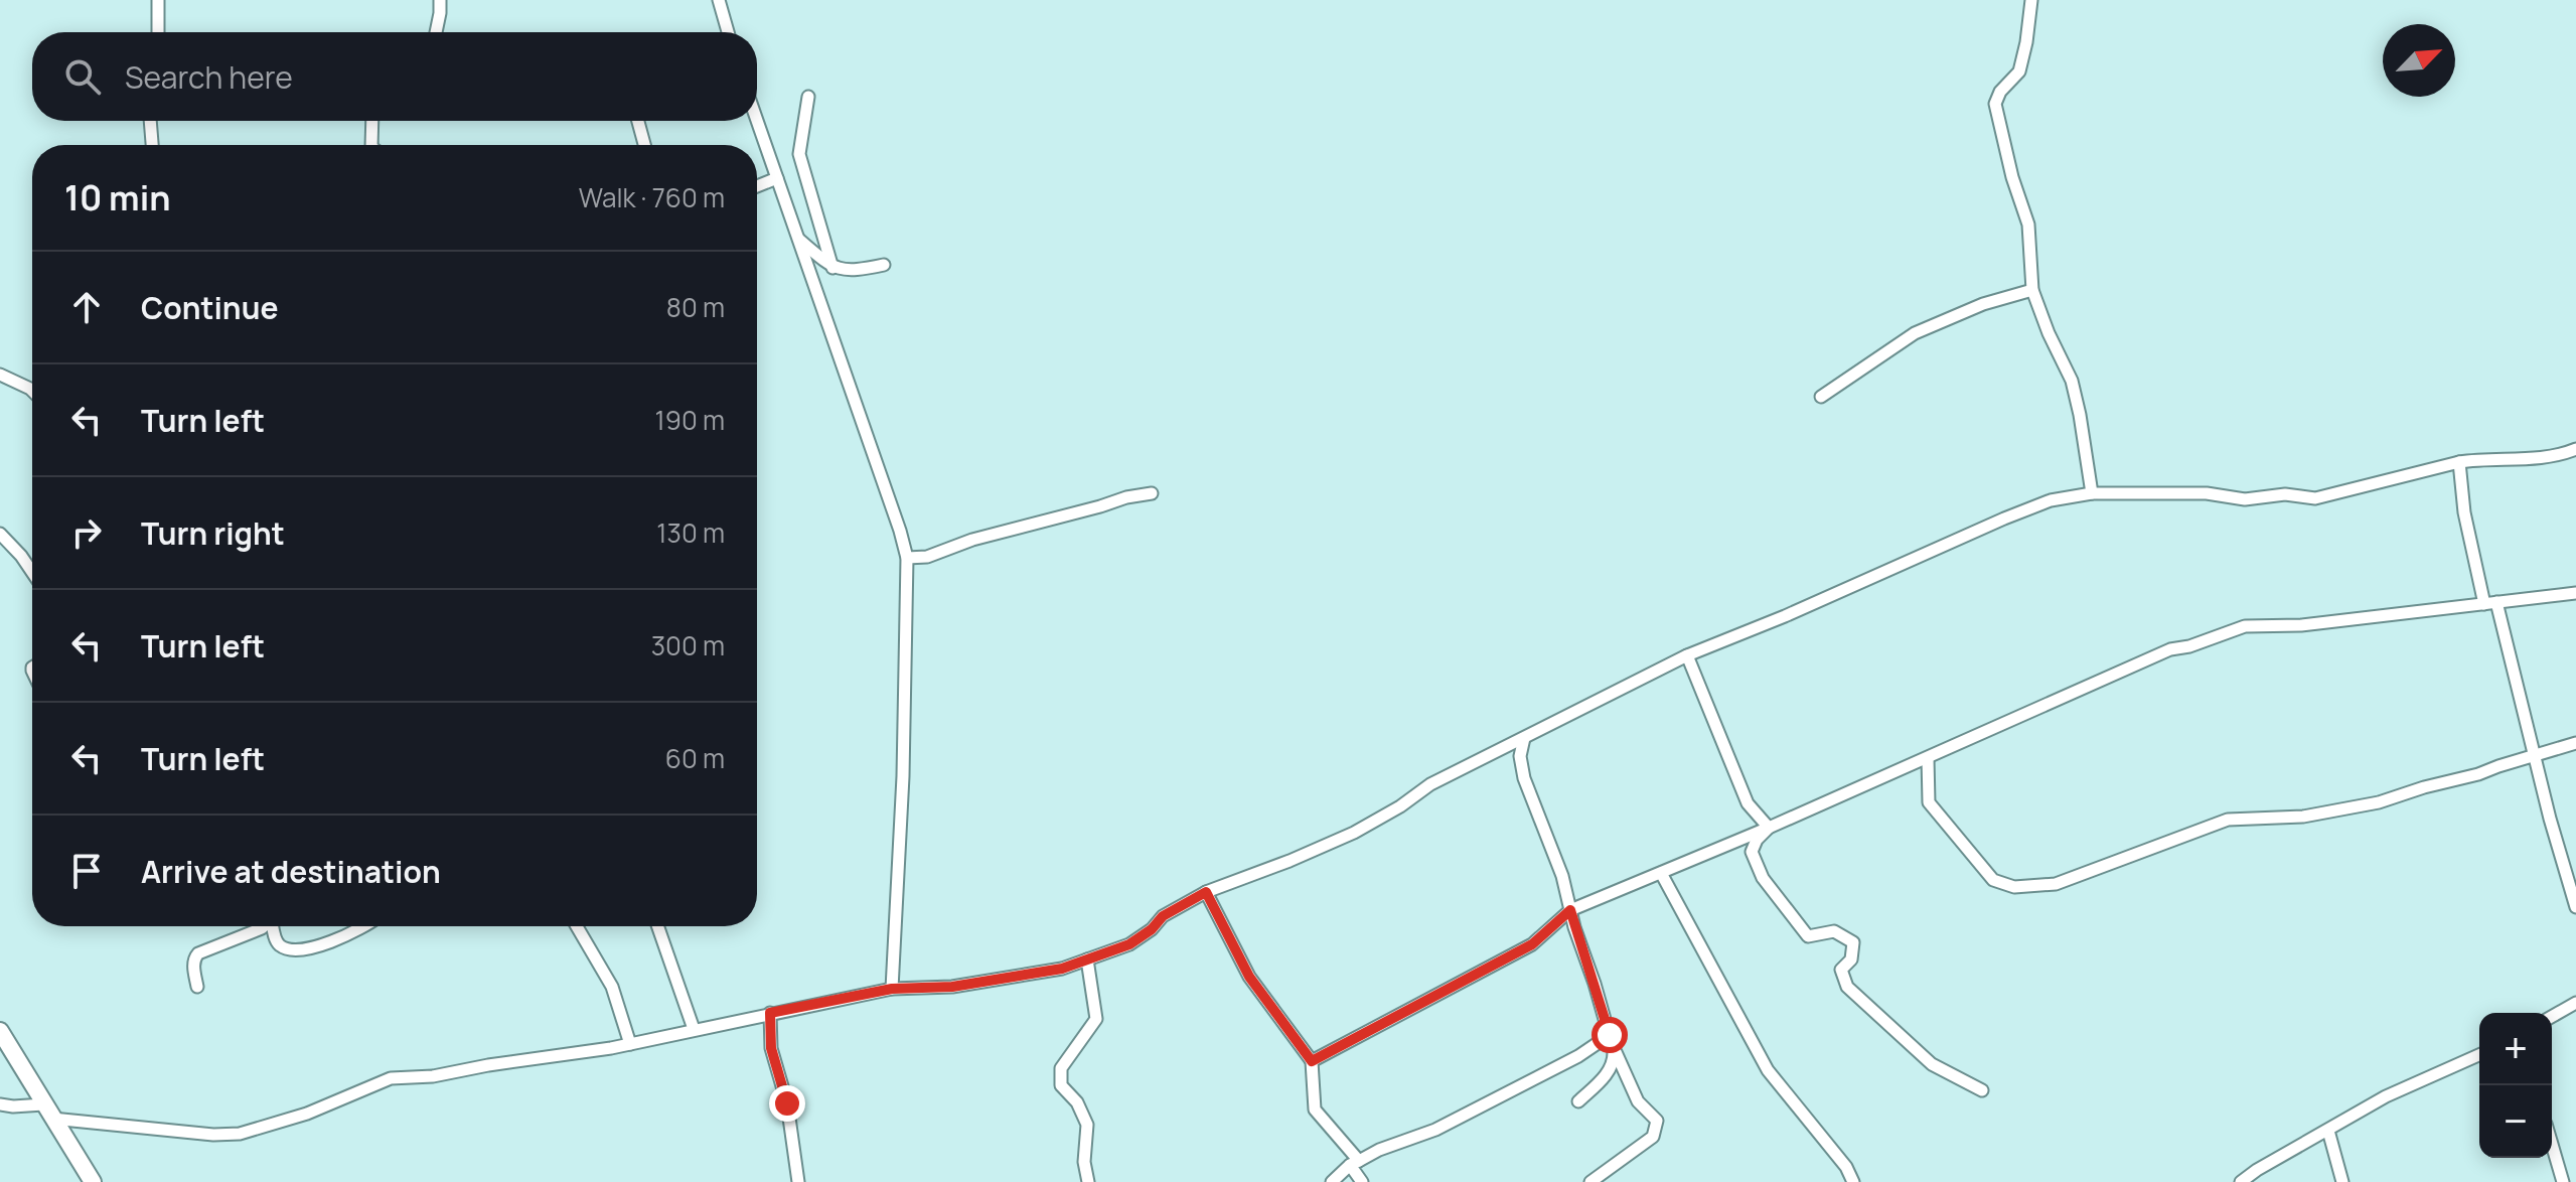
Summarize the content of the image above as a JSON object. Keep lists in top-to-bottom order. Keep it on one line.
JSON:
{"north":"top right","page":{"search":"Search here","heading":["10 min","Walk · 760 m"],"list":[["Continue","80 m"],["Turn left","190 m"],["Turn right","130 m"],["Turn left","300 m"],["Turn left","60 m"],"Arrive at destination"],"map_buttons":["+","−"]}}
